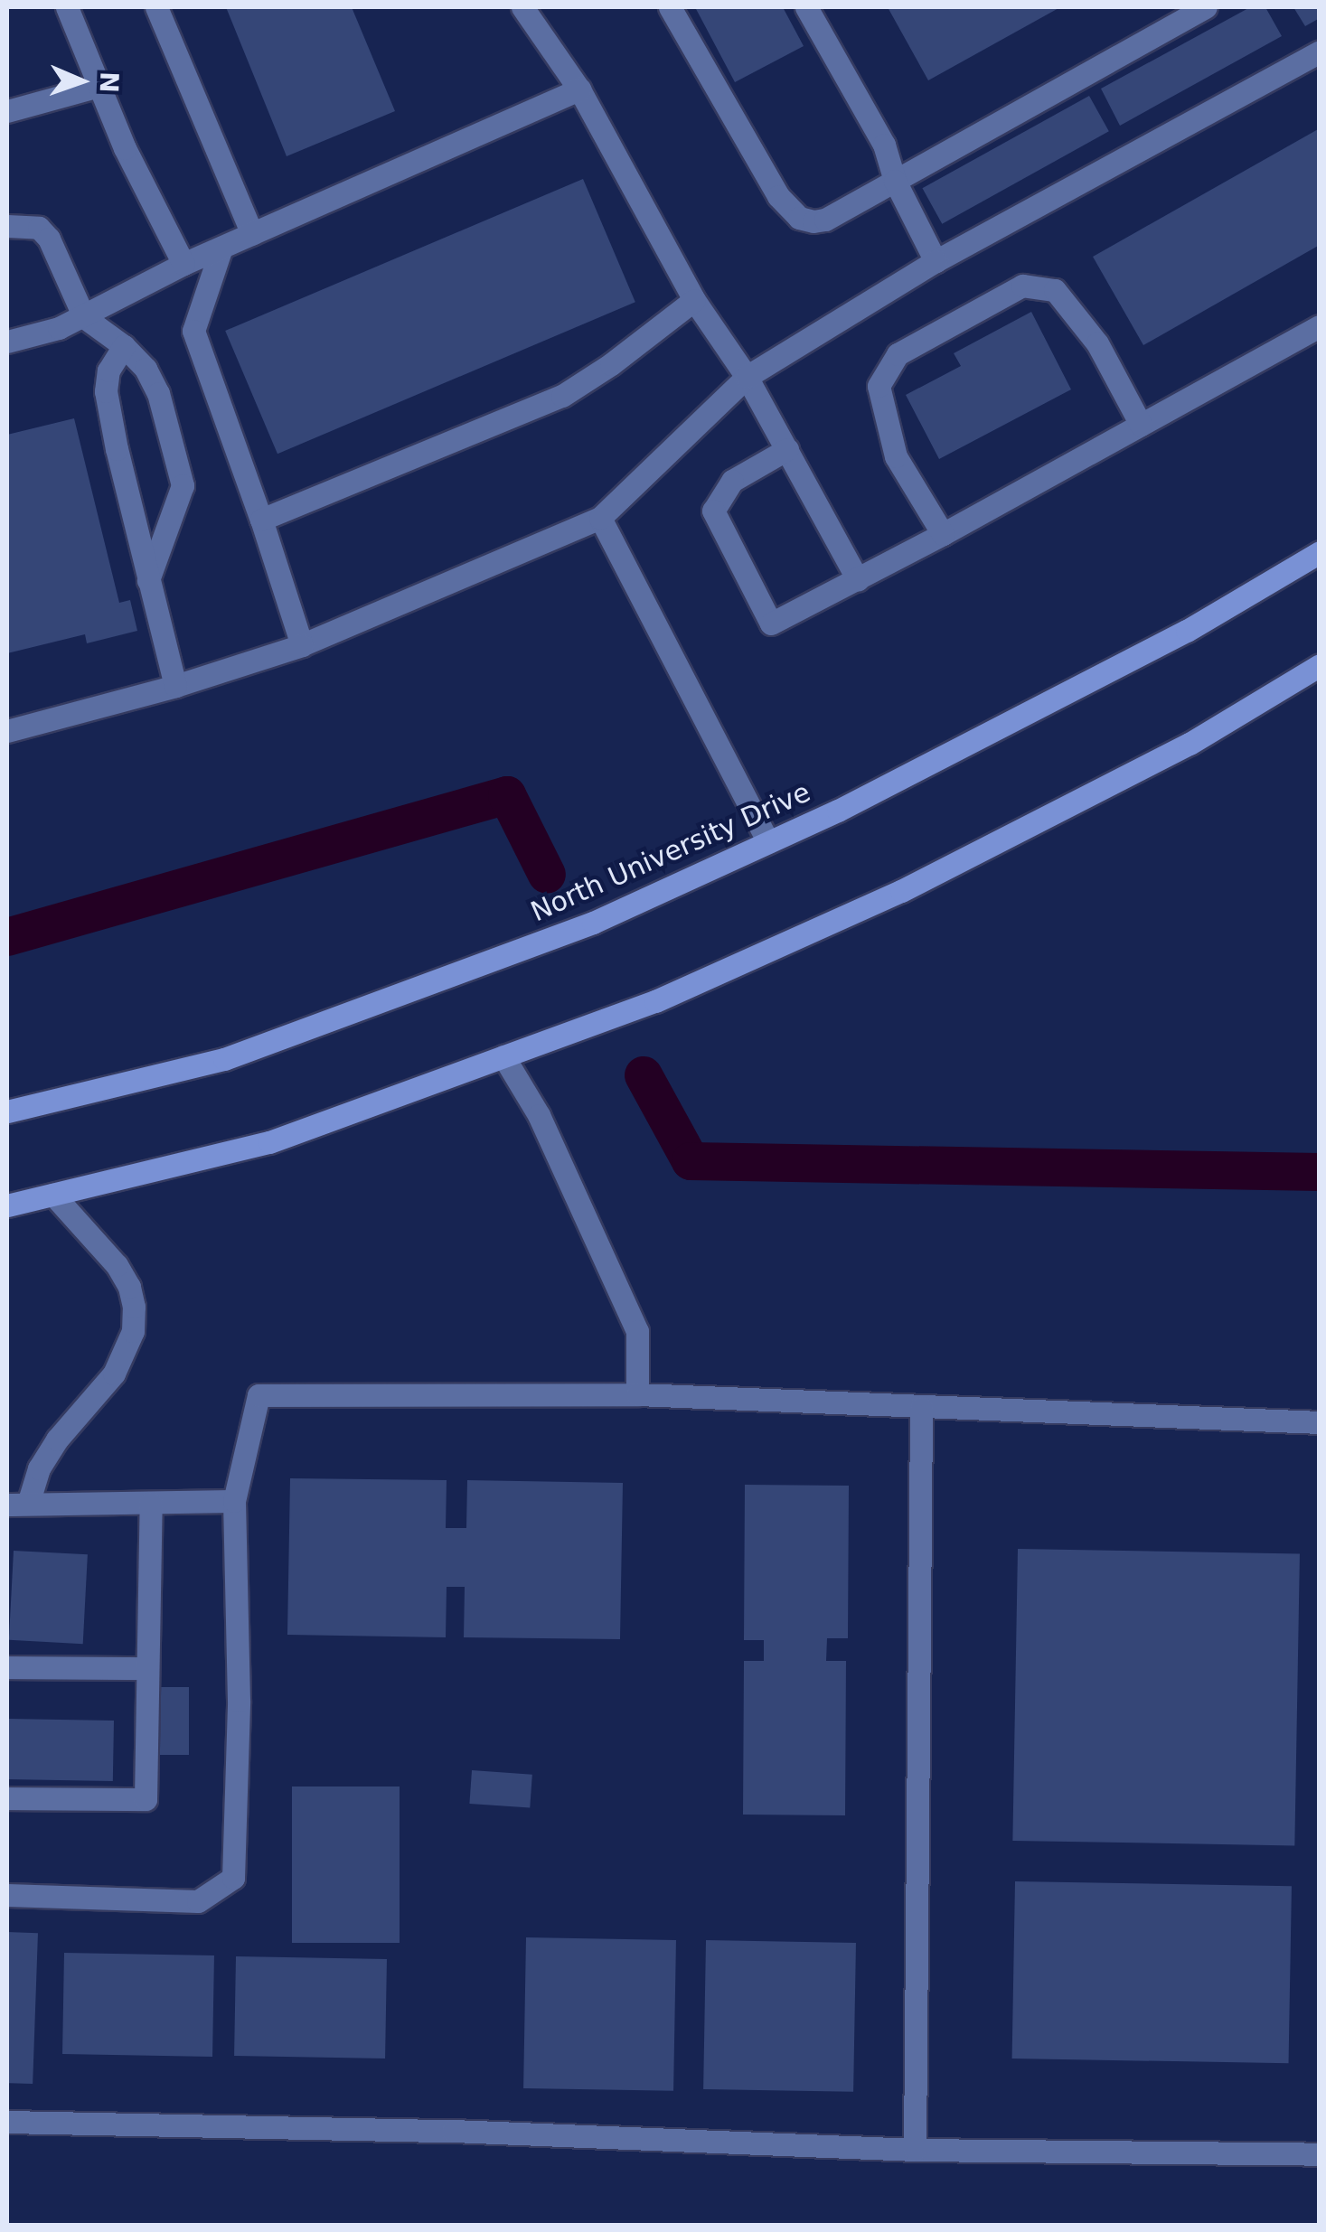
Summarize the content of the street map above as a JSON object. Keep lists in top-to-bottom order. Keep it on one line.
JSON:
{"streets":{"main road":["North University Drive"]},"north":"right"}
